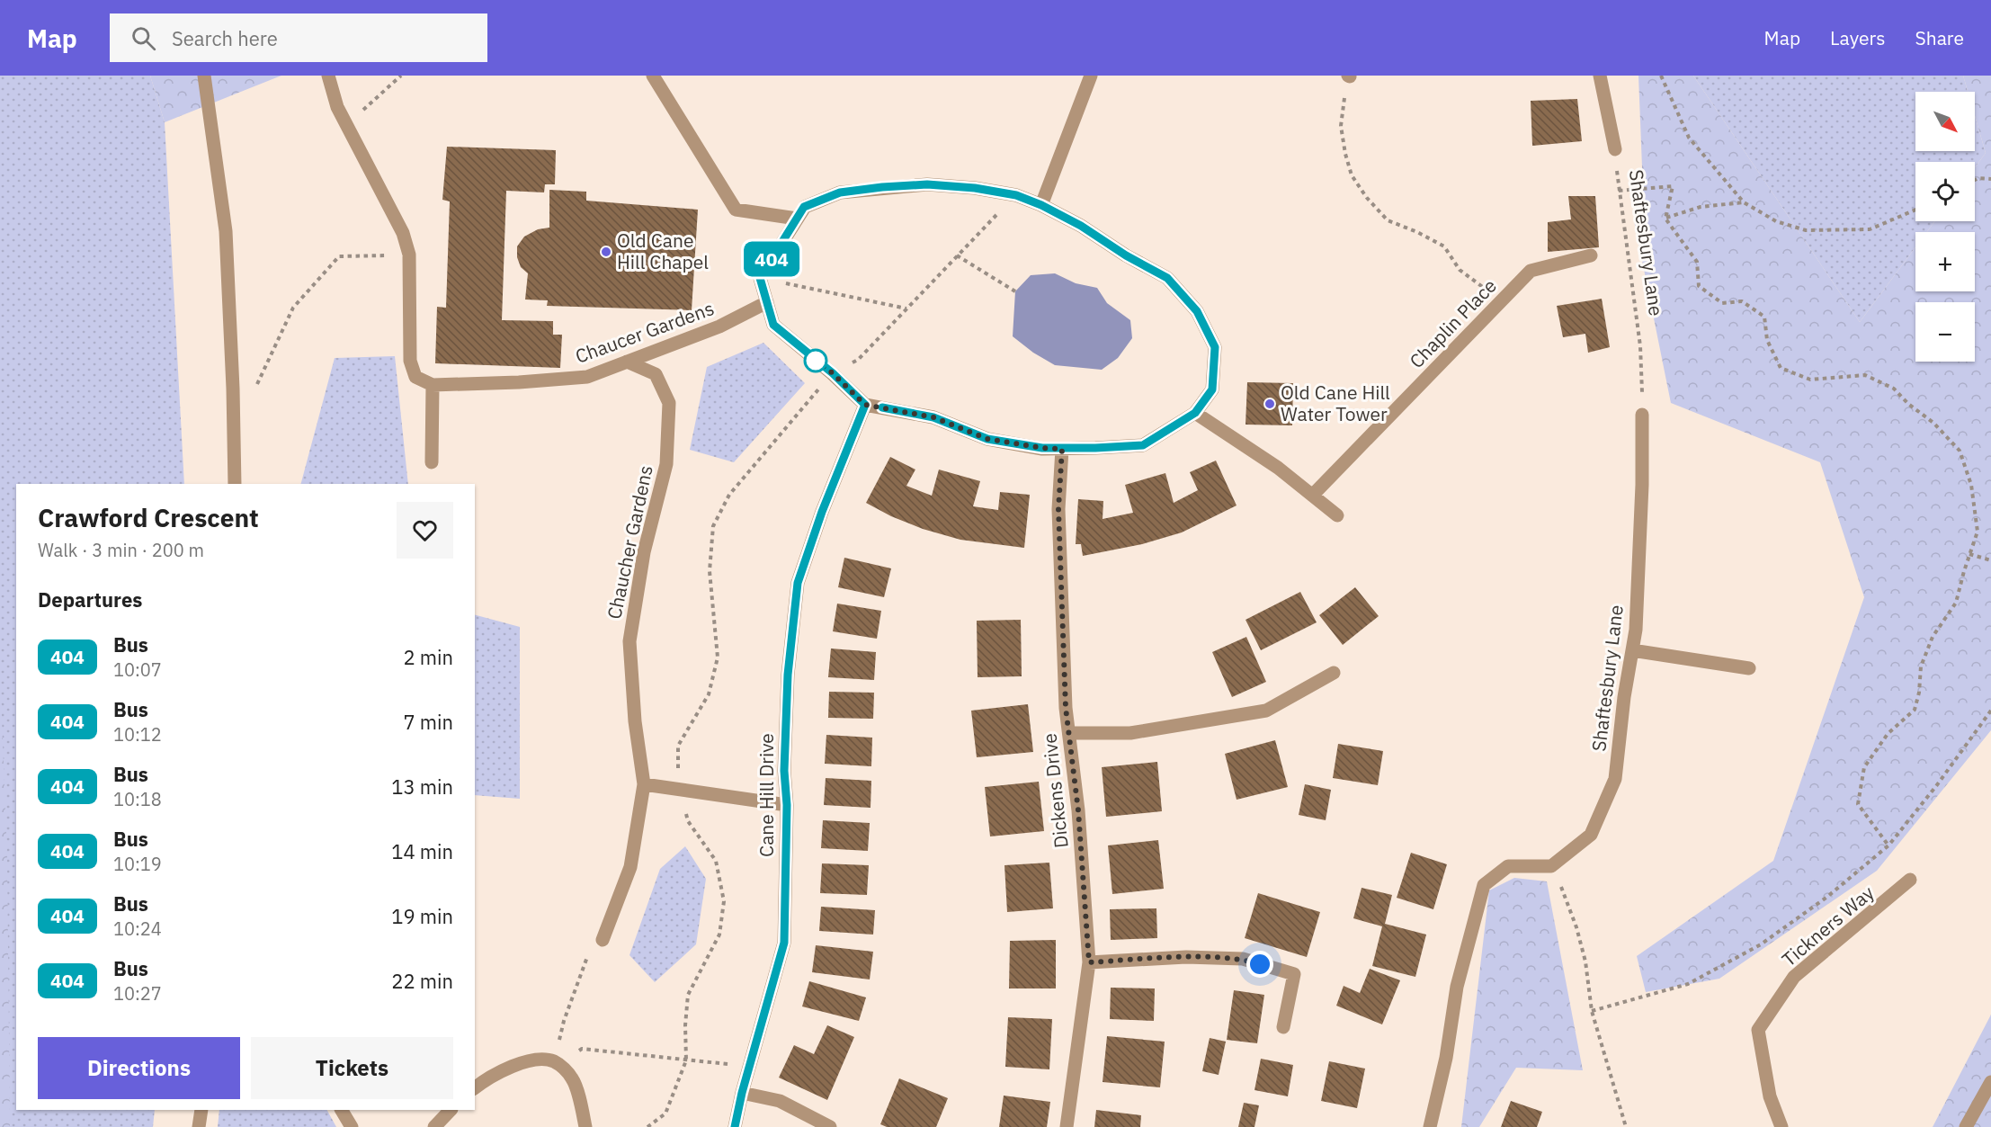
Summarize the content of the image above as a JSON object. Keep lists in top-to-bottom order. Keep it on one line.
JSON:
{"streets":{"street":["Shaftesbury Lane","Chaplin Place","Chaucer Gardens","Chaucher Gardens","Dickens Drive","Cane Hill Drive","Tickners Way"]},"crossings":[["Chaucer Gardens","Chaucher Gardens"]],"places":["Old Cane Hill Chapel","Old Cane Hill Water Tower"],"lines":["bus line 404"],"north":"bottom right","page":{"header":"Map","search":"Search here","nav":["Map","Layers","Share"],"on_map":"404","map_buttons":["+","−"],"heading":[["Crawford Crescent","Walk · 3 min · 200 m"],"Departures"],"list":[{"mark":"404","name":"Bus","note":"10:07","value":"2 min"},{"mark":"404","name":"Bus","note":"10:12","value":"7 min"},{"mark":"404","name":"Bus","note":"10:18","value":"13 min"},{"mark":"404","name":"Bus","note":"10:19","value":"14 min"},{"mark":"404","name":"Bus","note":"10:24","value":"19 min"},{"mark":"404","name":"Bus","note":"10:27","value":"22 min"}],"buttons":["Directions","Tickets"]}}
